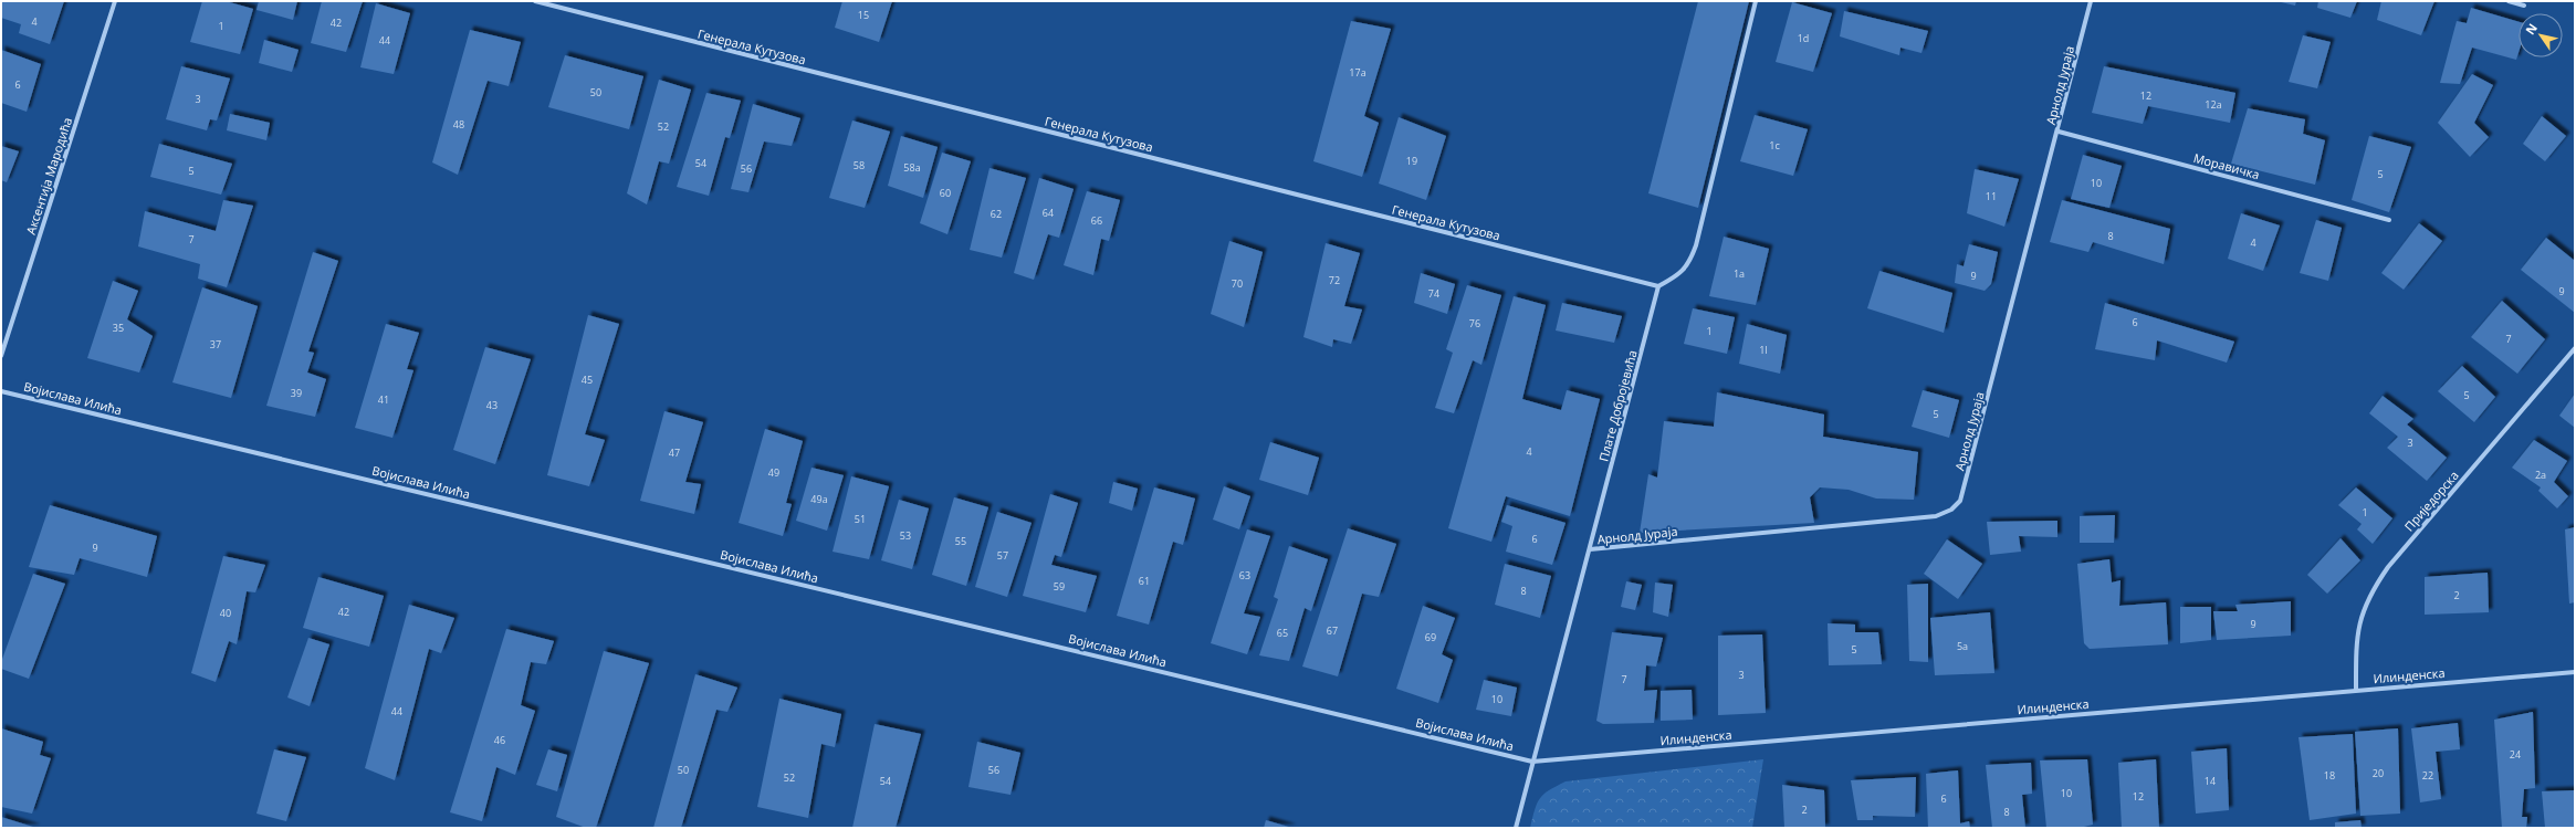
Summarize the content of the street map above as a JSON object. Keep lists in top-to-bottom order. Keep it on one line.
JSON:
{"streets":{"street":["Генерала Кутузова","Арнолд Јураја","Моравичка","Аксентија Мародића","Војислава Илића","Плате Добројевића","Приједорска","Илинденска"]},"crossings":[["Генерала Кутузова","Плате Добројевића"],["Арнолд Јураја","Моравичка"],["Арнолд Јураја","Плате Добројевића"],["Војислава Илића","Плате Добројевића"],["Војислава Илића","Илинденска"],["Плате Добројевића","Илинденска"],["Приједорска","Илинденска"]],"house_numbers":["15","4","42","1","1d","44","17a","6","50","12","3","12a","48","52","1c","19","54","58","58a","56","5","5","10","60","11","64","62","66","8","7","4","1a","9","72","70","9","74","6","76","35","1","7","37","1l","45","39","5","41","43","5","3","4","47","49","2a","49a","1","51","53","6","55","9","57","63","61","59","8","2","42","40","9","67","65","69","5a","5","3","7","10","44","46","24","50","56","20","18","22","52","54","14","10","12","6","2","8"],"north":"top left"}
